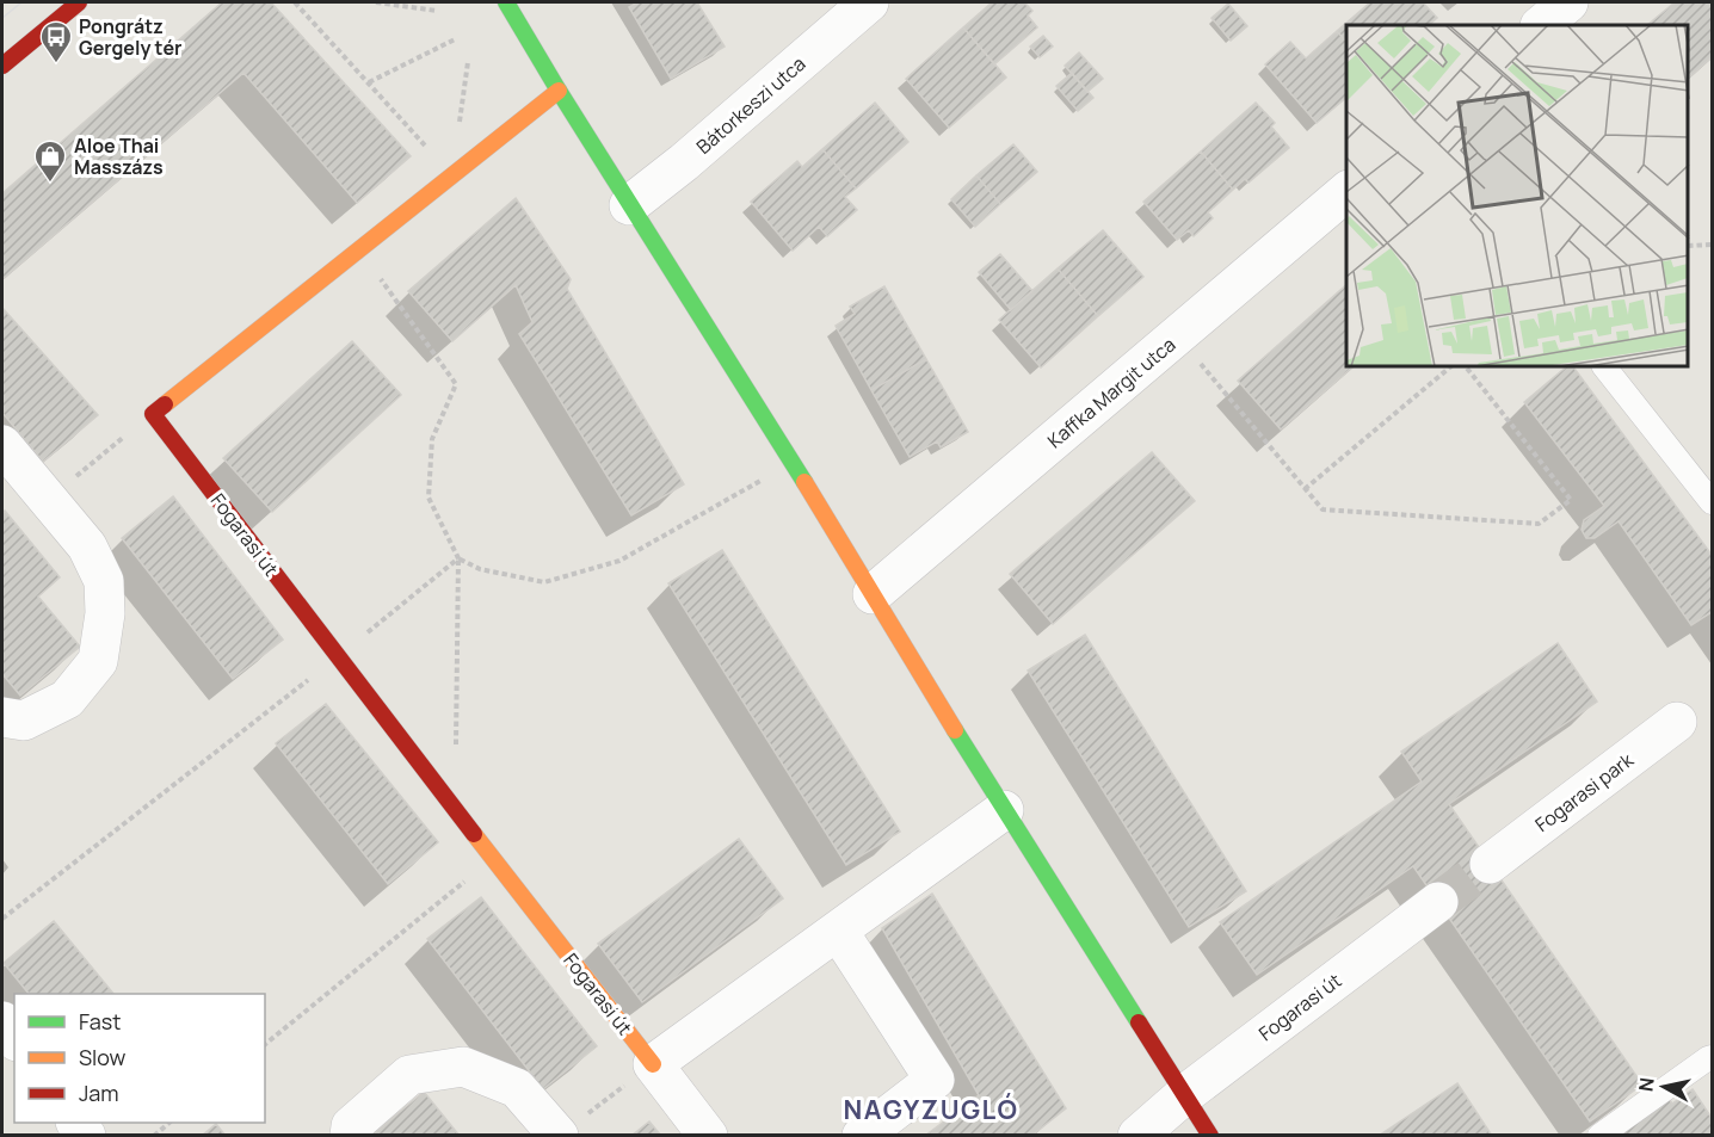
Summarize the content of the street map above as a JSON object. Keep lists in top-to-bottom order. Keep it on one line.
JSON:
{"streets":{"main road":["Fogarasi út"],"street":["Bátorkeszi utca","Kaffka Margit utca","Fogarasi park"]},"districts":["NAGYZUGLÓ"],"places":{"bus stop":["Pongrátz Gergely tér"],"shop":["Aloe Thai Masszázs"]},"legend":["Fast","Slow","Jam"],"north":"left"}
